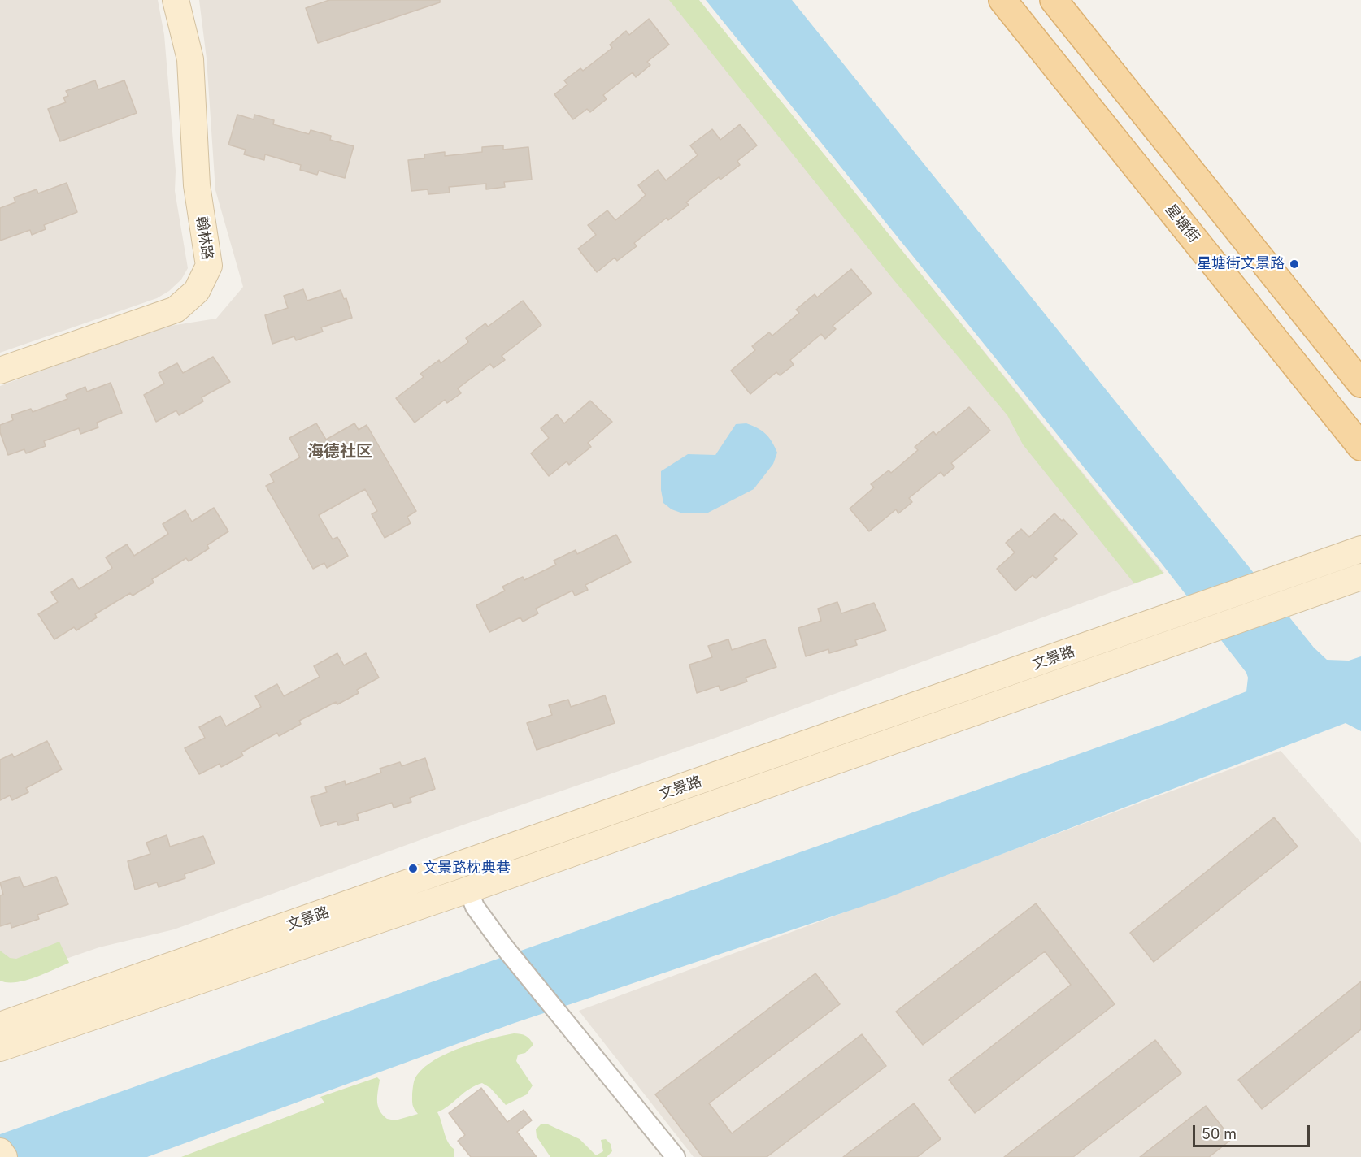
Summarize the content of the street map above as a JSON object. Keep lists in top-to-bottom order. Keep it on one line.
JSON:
{"streets":{"main road":["星塘街","翰林路","文景路"]},"districts":["海德社区"],"places":["星塘街文景路","文景路枕典巷"],"scale_bar":"50 m"}
